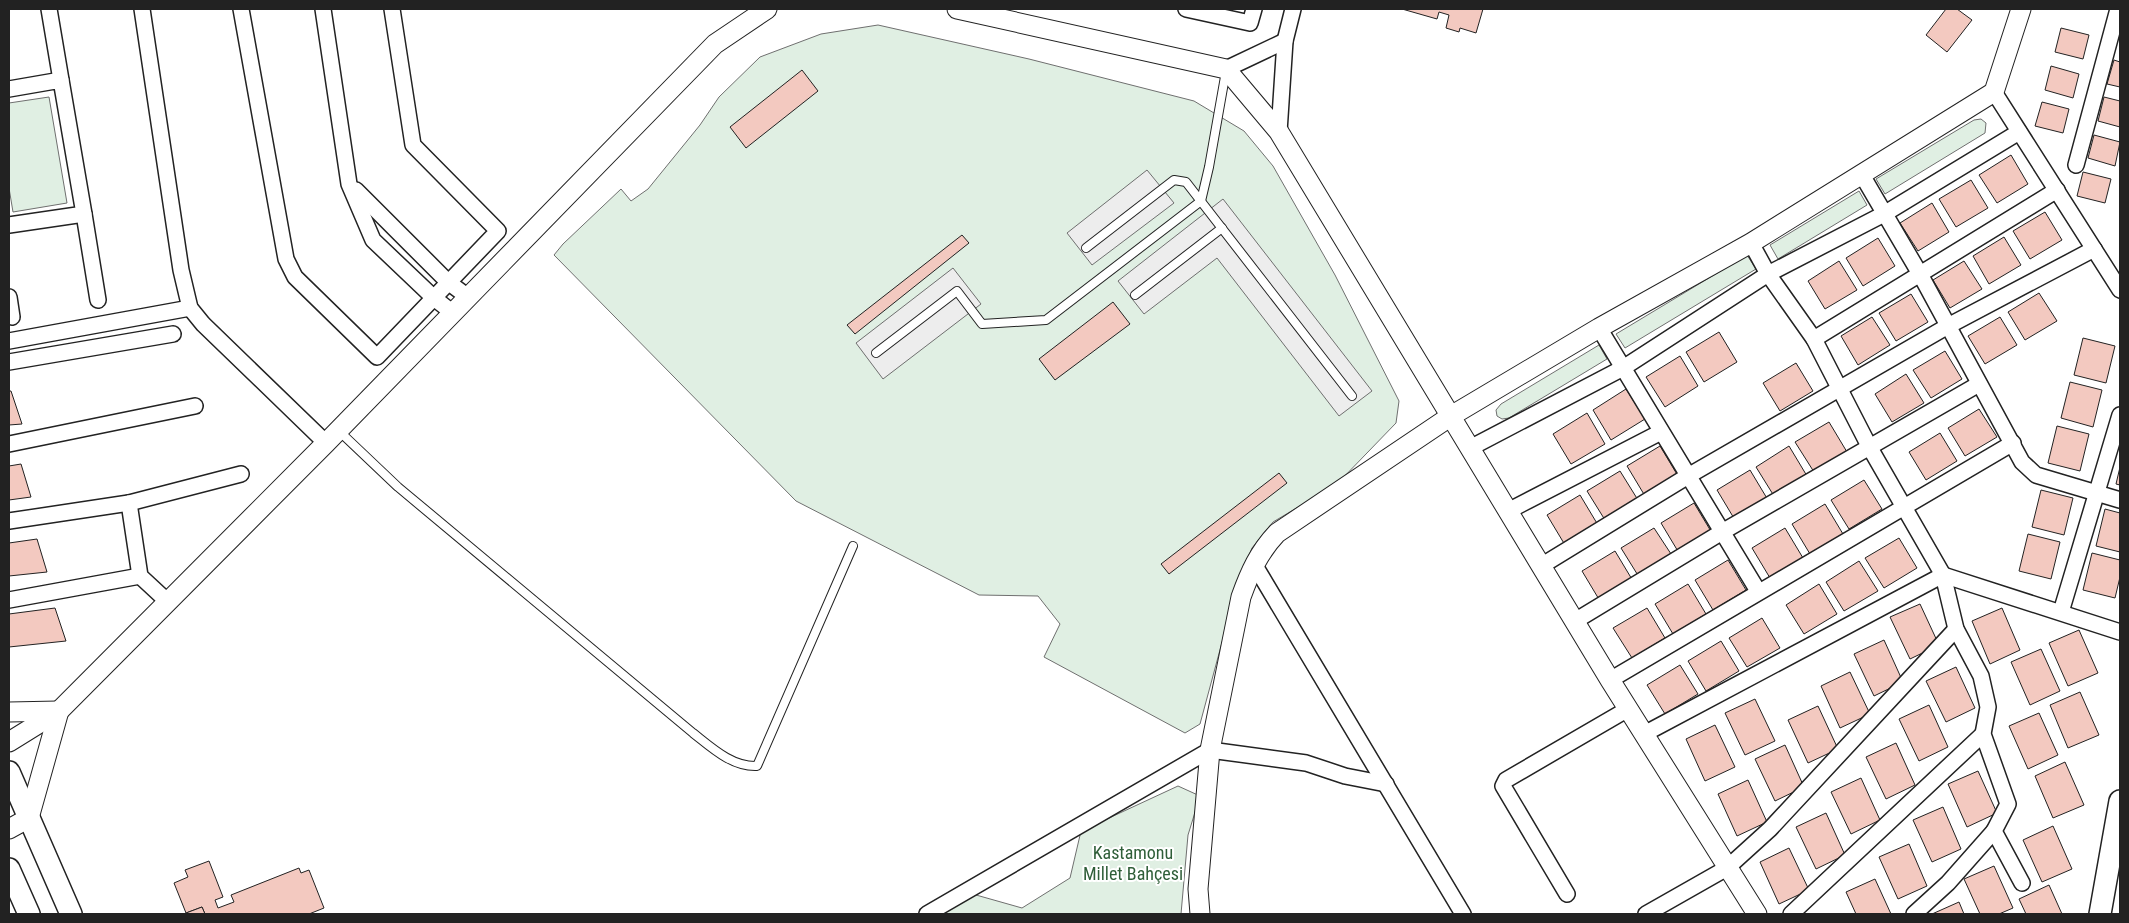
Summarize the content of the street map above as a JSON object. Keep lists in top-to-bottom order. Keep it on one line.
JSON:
{"parks":["Kastamonu Millet Bahçesi"]}
